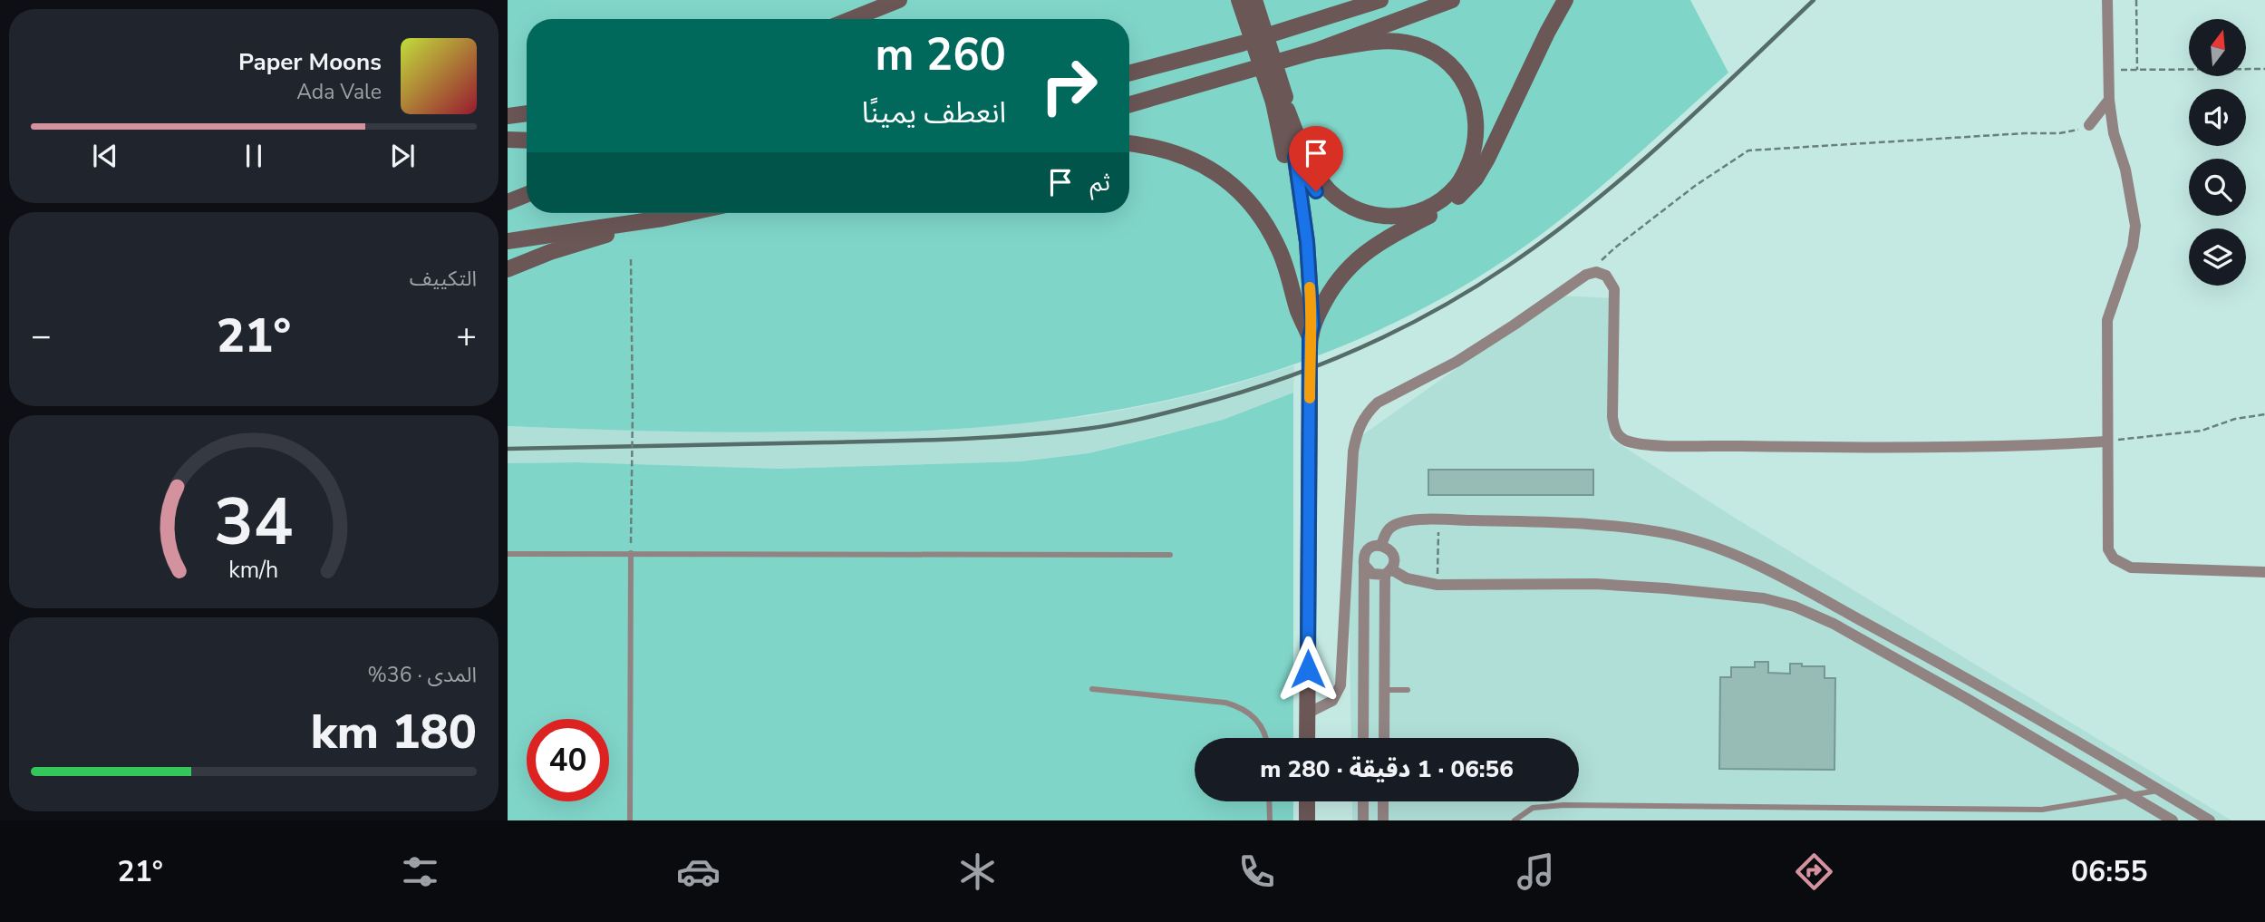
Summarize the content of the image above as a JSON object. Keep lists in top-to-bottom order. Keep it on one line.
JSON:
{"north":"top","page":{"turn":["260 m","انعطف يمينًا"],"song":["Paper Moons","Ada Vale"],"then":"ثم","tile":["التكييف",["المدى · 36%","180 km"]],"heat":["−","21°","+"],"limit":"40","trip":"06:56 · 1 دقيقة · 280 m","tabs":["06:55","21°"],"gauge":["34","km/h"]}}
